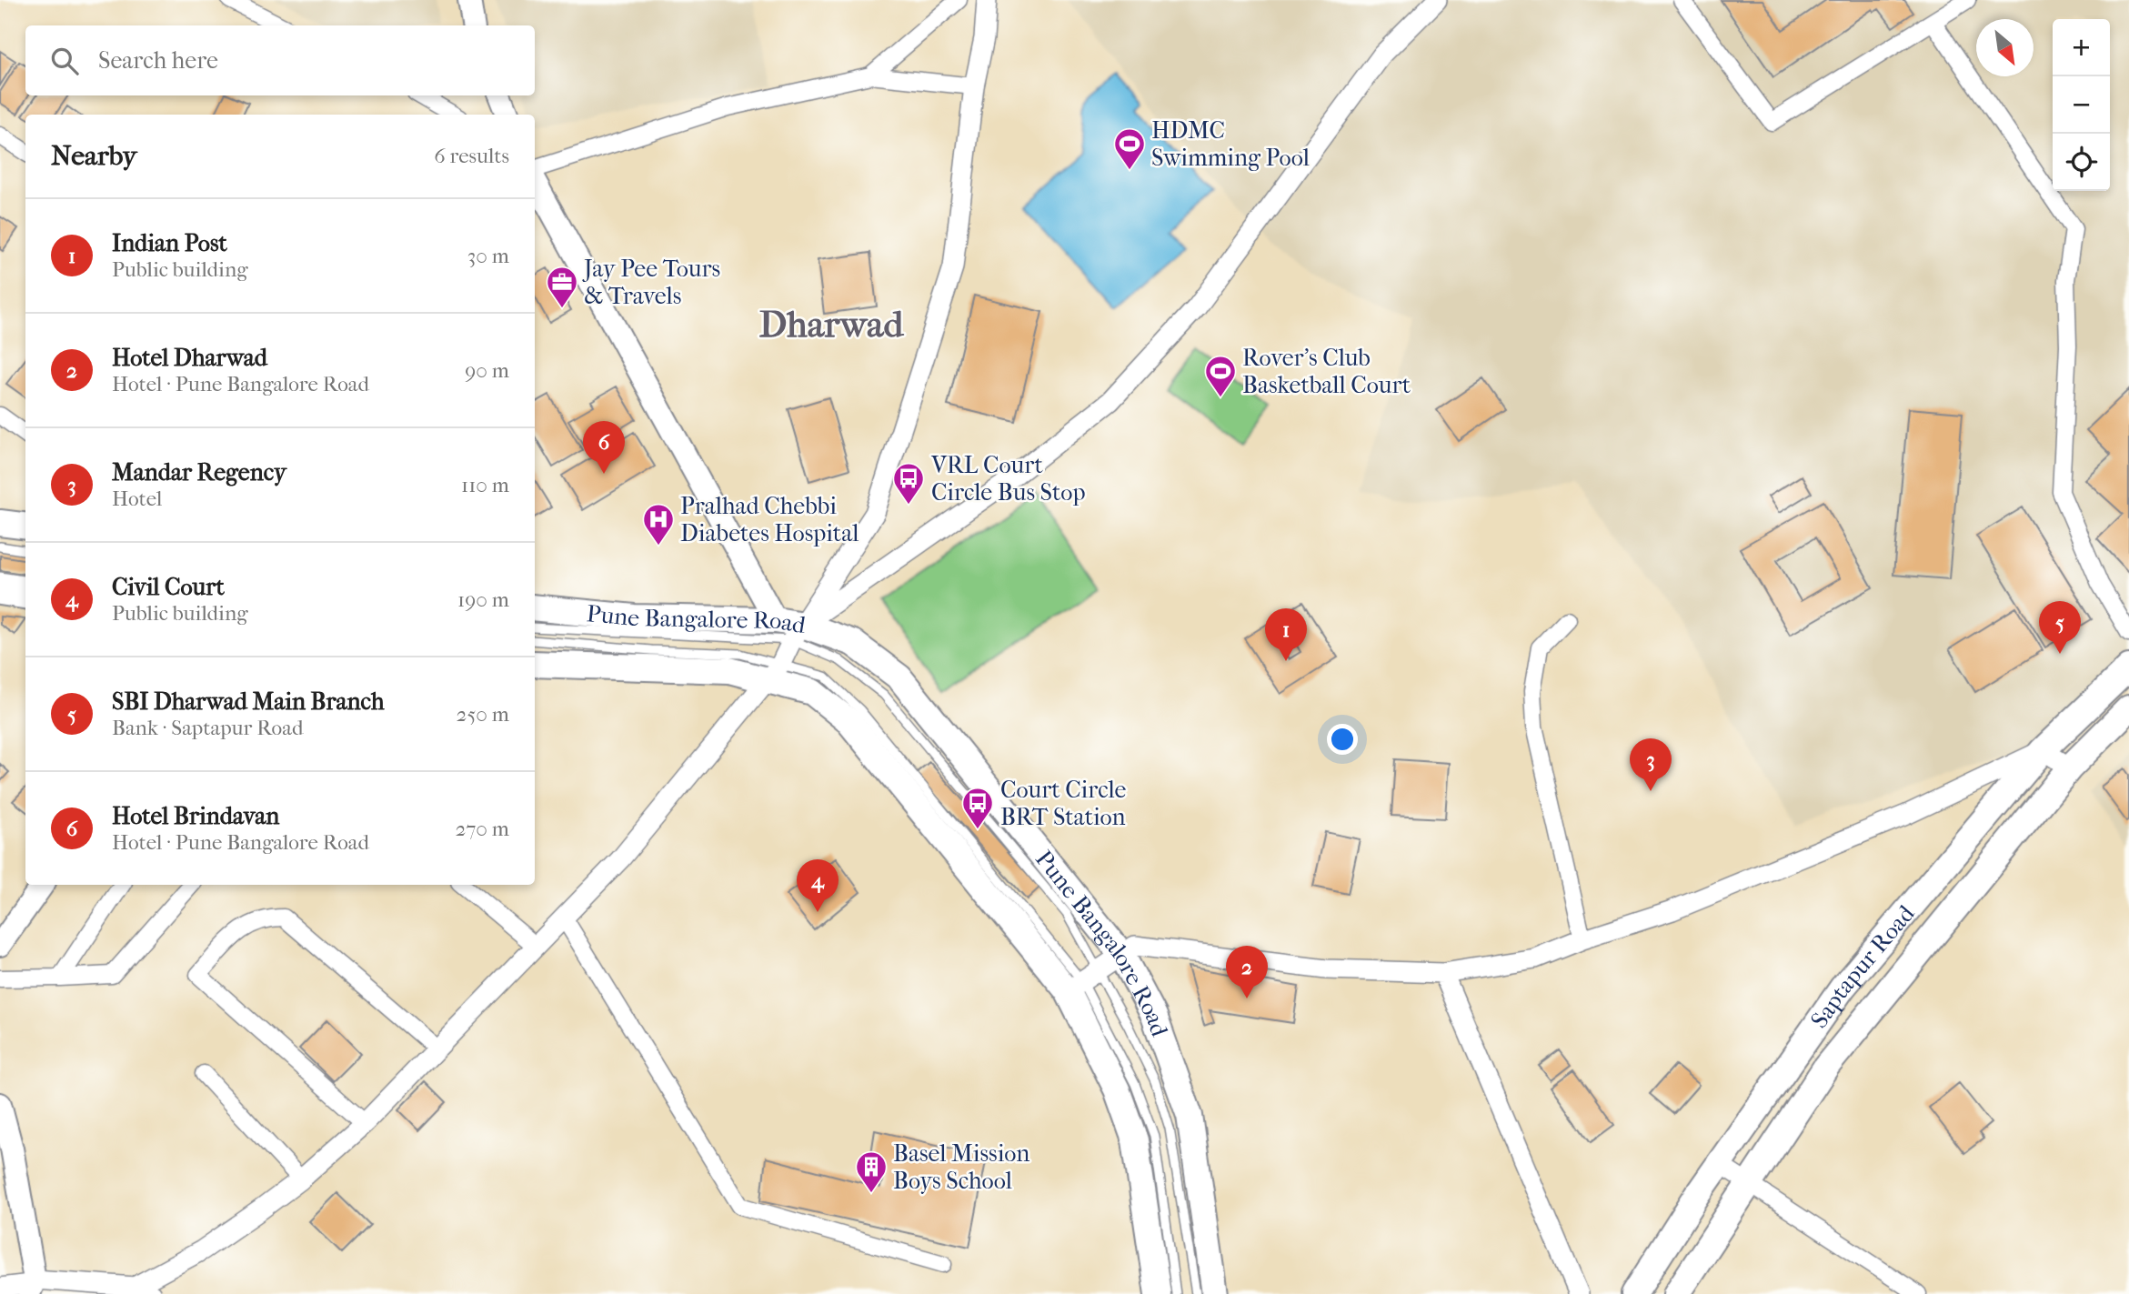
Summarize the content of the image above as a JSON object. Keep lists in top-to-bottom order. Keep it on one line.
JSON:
{"streets":{"main road":["Pune Bangalore Road","Saptapur Road"]},"districts":["Dharwad"],"places":{"sports":["HDMC Swimming Pool","Rover's Club Basketball Court"],"office":["Jay Pee Tours & Travels"],"bus stop":["VRL Court Circle Bus Stop","Court Circle BRT Station"],"hospital":["Pralhad Chebbi Diabetes Hospital"],"building":["Basel Mission Boys School"]},"north":"bottom right","page":{"map_buttons":["+","−"],"search":"Search here","heading":["Nearby","6 results"],"list":[{"mark":"1","name":"Indian Post","note":"Public building","value":"30 m"},{"mark":"2","name":"Hotel Dharwad","note":"Hotel · Pune Bangalore Road","value":"90 m"},{"mark":"3","name":"Mandar Regency","note":"Hotel","value":"110 m"},{"mark":"4","name":"Civil Court","note":"Public building","value":"190 m"},{"mark":"5","name":"SBI Dharwad Main Branch","note":"Bank · Saptapur Road","value":"250 m"},{"mark":"6","name":"Hotel Brindavan","note":"Hotel · Pune Bangalore Road","value":"270 m"}],"pins":["6","5","1","3","4","2"]}}
